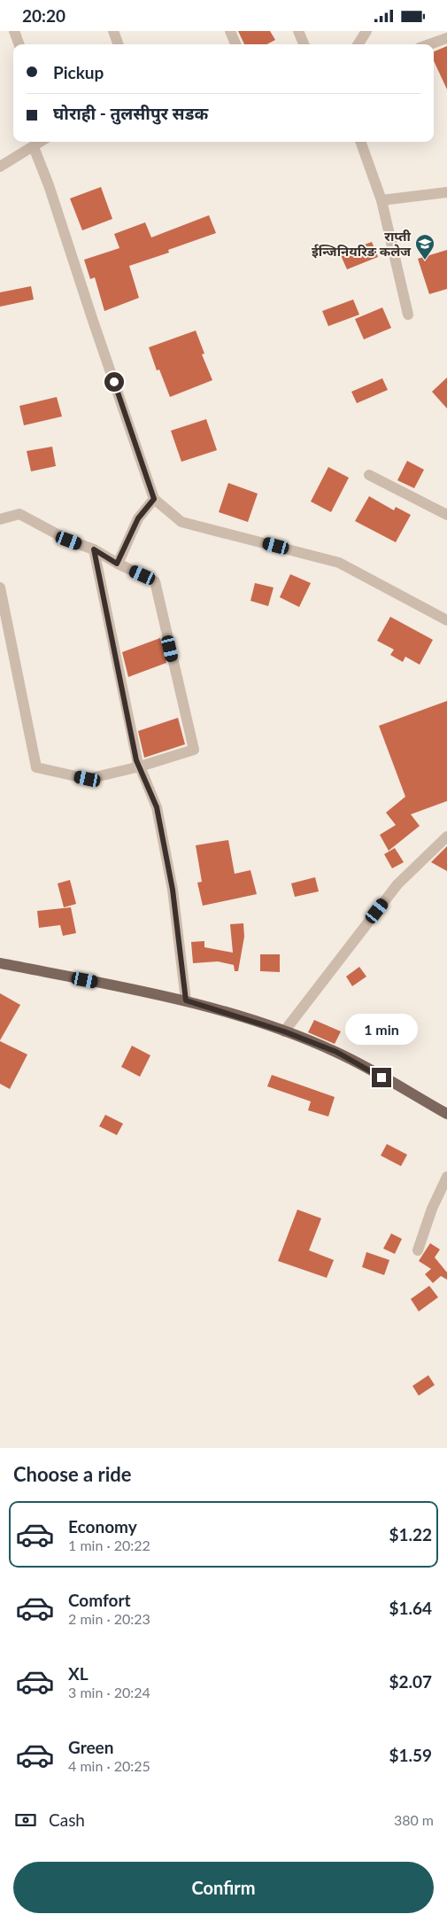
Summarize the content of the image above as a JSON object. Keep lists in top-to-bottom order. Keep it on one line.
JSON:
{"places":{"school or university":["राप्ती ईन्जिनियरिङ कलेज"]},"page":{"status":"20:20","banner":["Pickup","घोराही - तुलसीपुर सडक"],"bubble":"1 min","heading":"Choose a ride","list":[{"name":"Economy","note":"1 min · 20:22","value":"$1.22"},{"name":"Comfort","note":"2 min · 20:23","value":"$1.64"},{"name":"XL","note":"3 min · 20:24","value":"$2.07"},{"name":"Green","note":"4 min · 20:25","value":"$1.59"}],"pay":["Cash","380 m"],"buttons":"Confirm"}}
